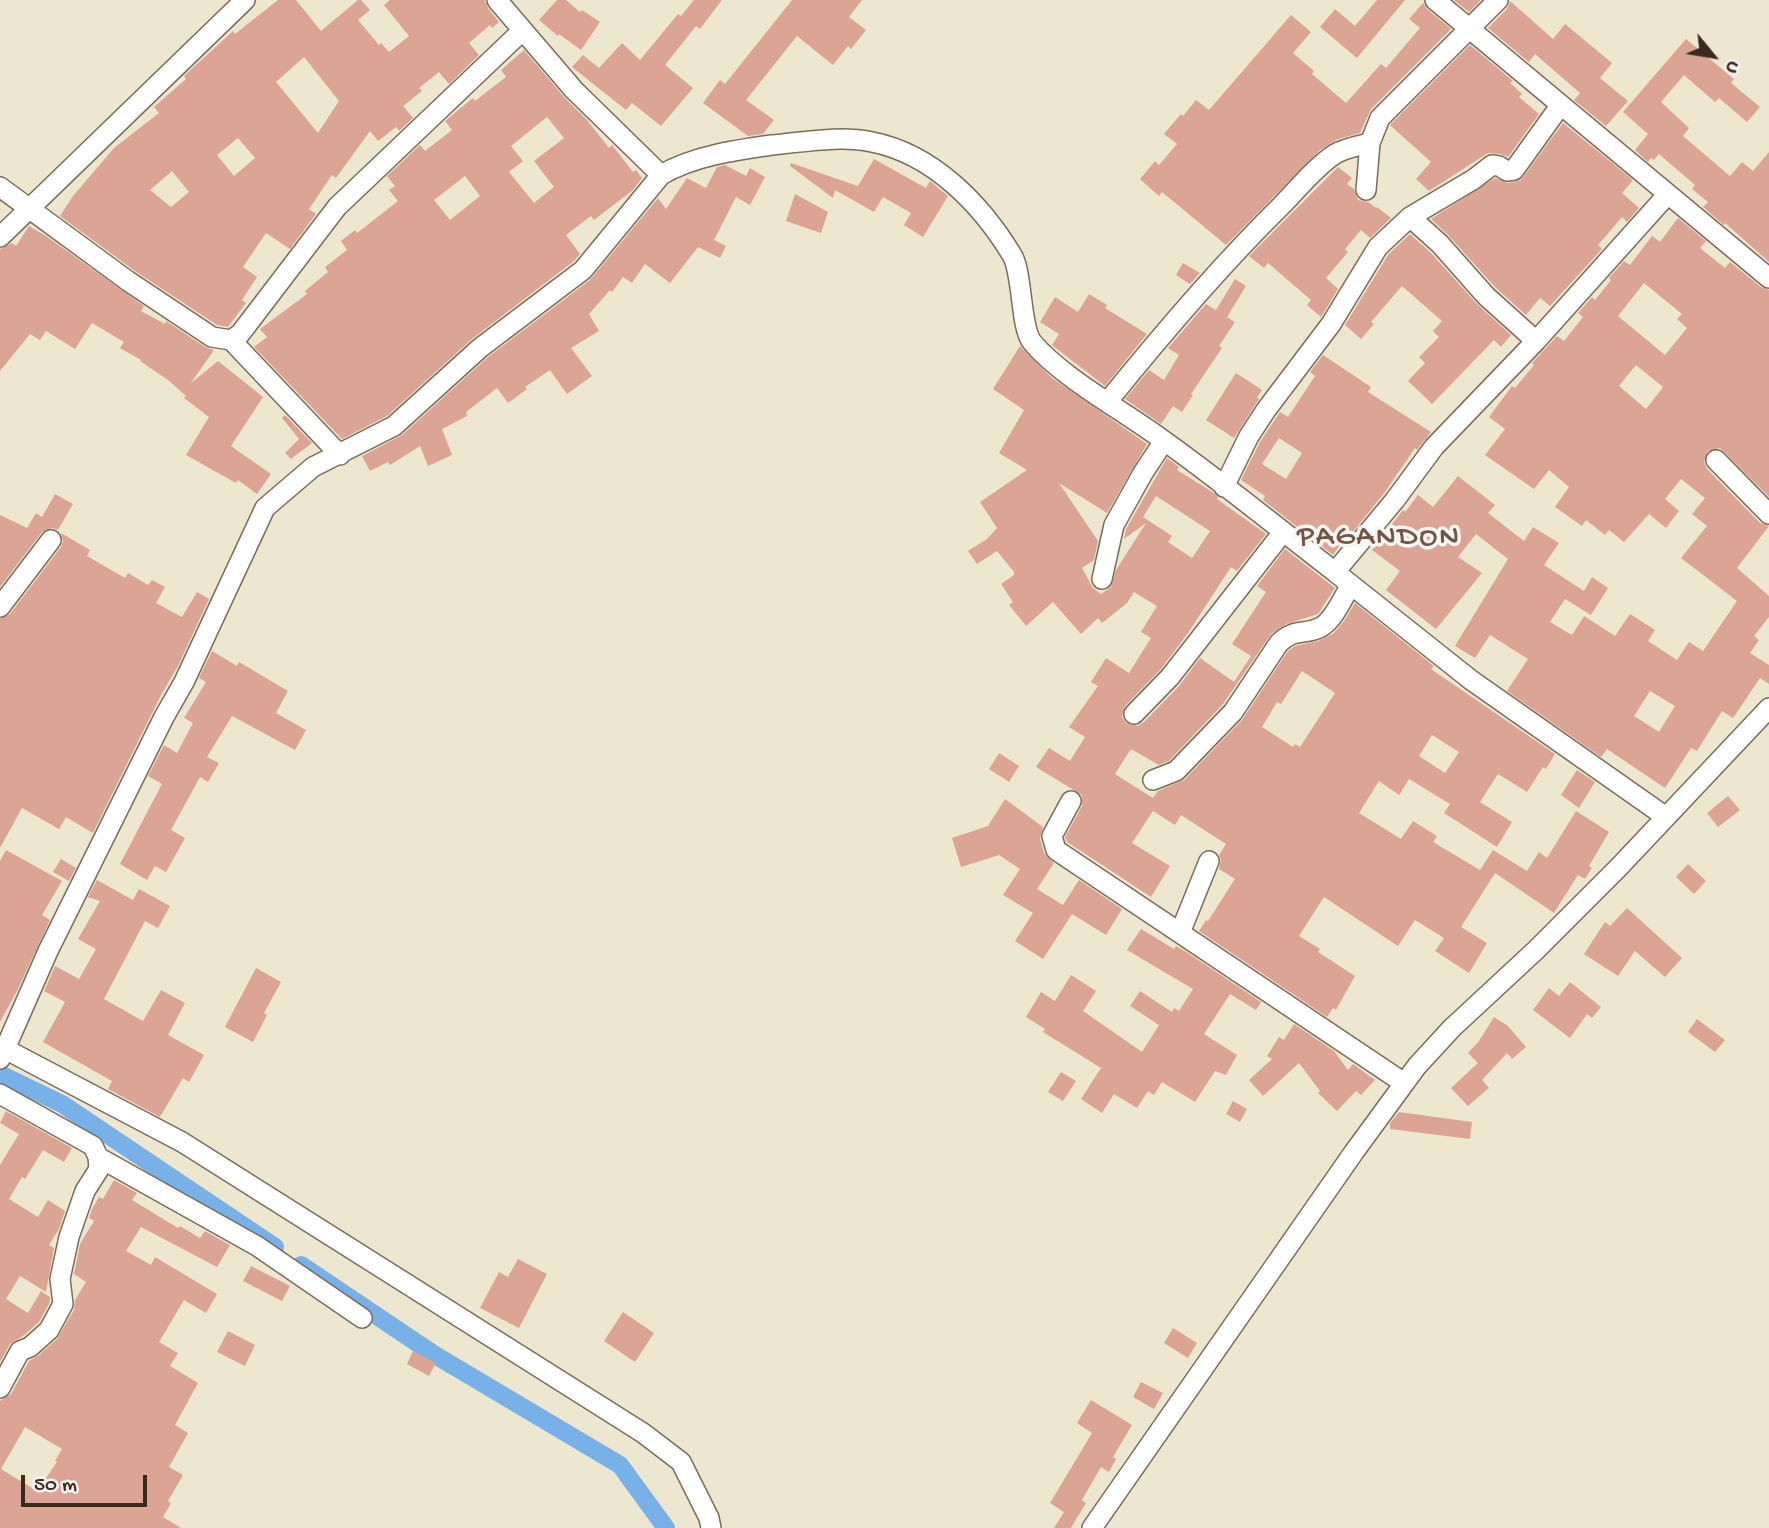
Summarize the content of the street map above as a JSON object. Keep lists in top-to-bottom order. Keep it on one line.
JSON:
{"districts":["PAGANDON"],"scale_bar":"50 m","north":"bottom right"}
